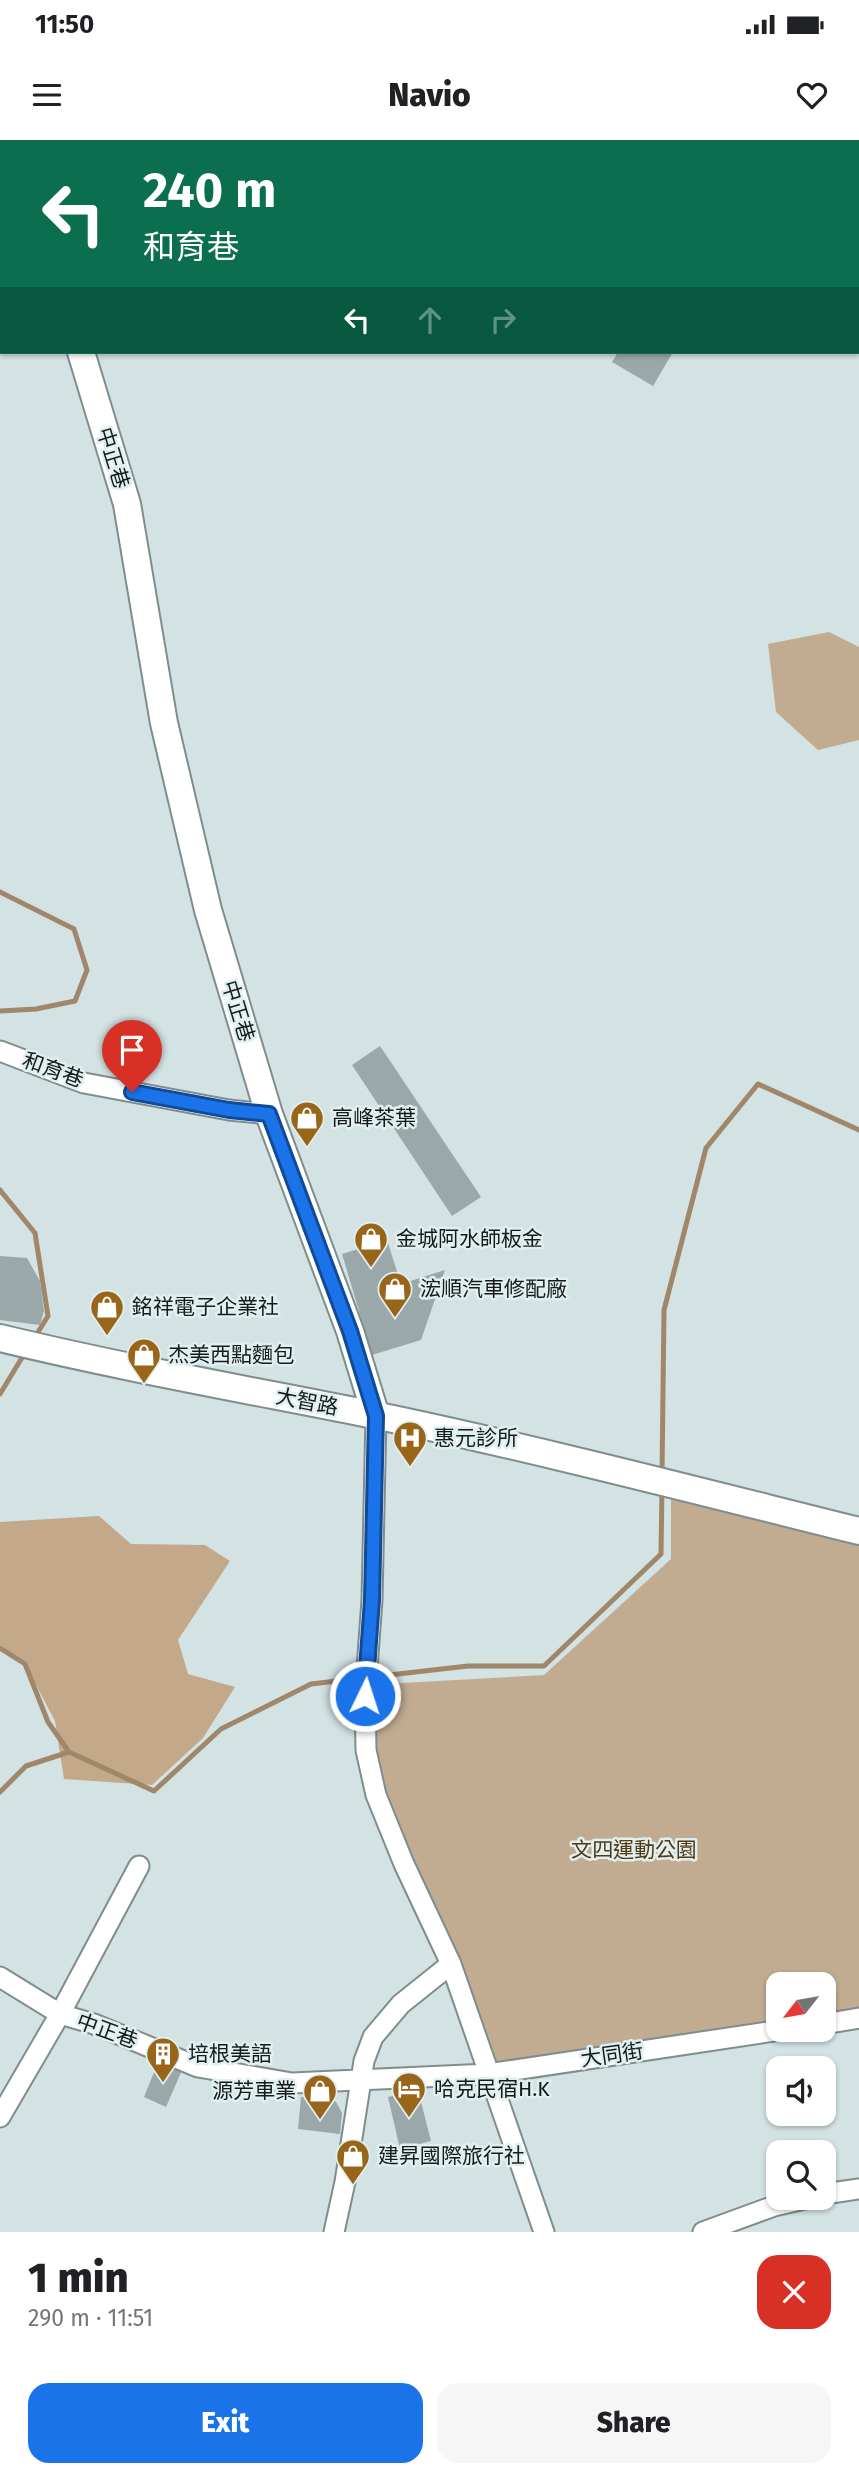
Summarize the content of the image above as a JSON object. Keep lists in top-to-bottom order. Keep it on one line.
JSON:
{"streets":{"street":["中正巷","和育巷","大智路","大同街"]},"crossings":[["中正巷","和育巷"],["中正巷","大智路"],["中正巷","大同街"]],"parks":["文四運動公園"],"places":{"shop":["高峰茶葉","金城阿水師板金","浤順汽車修配廠","銘祥電子企業社","杰美西點麵包","源芳車業","建昇國際旅行社"],"hospital":["惠元診所"],"building":["培根美語"],"hotel":["哈克民宿H.K"]},"north":"bottom left","page":{"status":"11:50","header":"Navio","turn":["240 m","和育巷"],"heading":["1 min","290 m · 11:51"],"buttons":["Exit","Share"]}}
